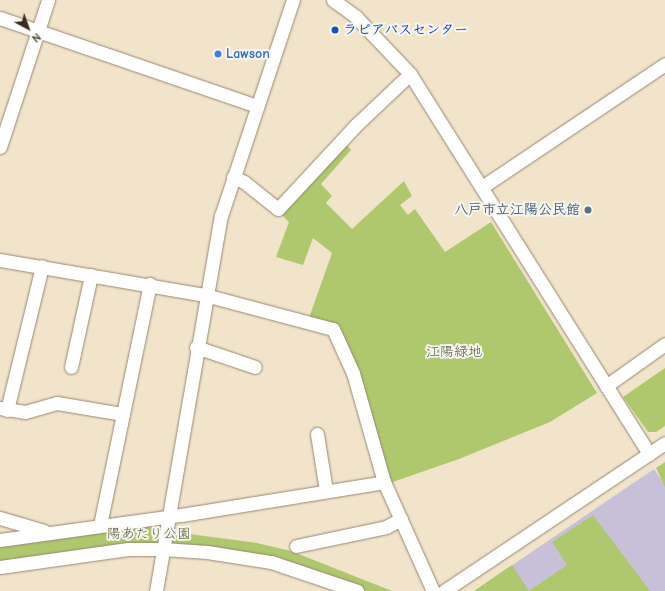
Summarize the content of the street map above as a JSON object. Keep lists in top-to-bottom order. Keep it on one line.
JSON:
{"parks":["江陽緑地","陽あたり公園"],"places":["ラピアバスセンター","Lawson","八戸市立江陽公民館"],"north":"bottom right"}
